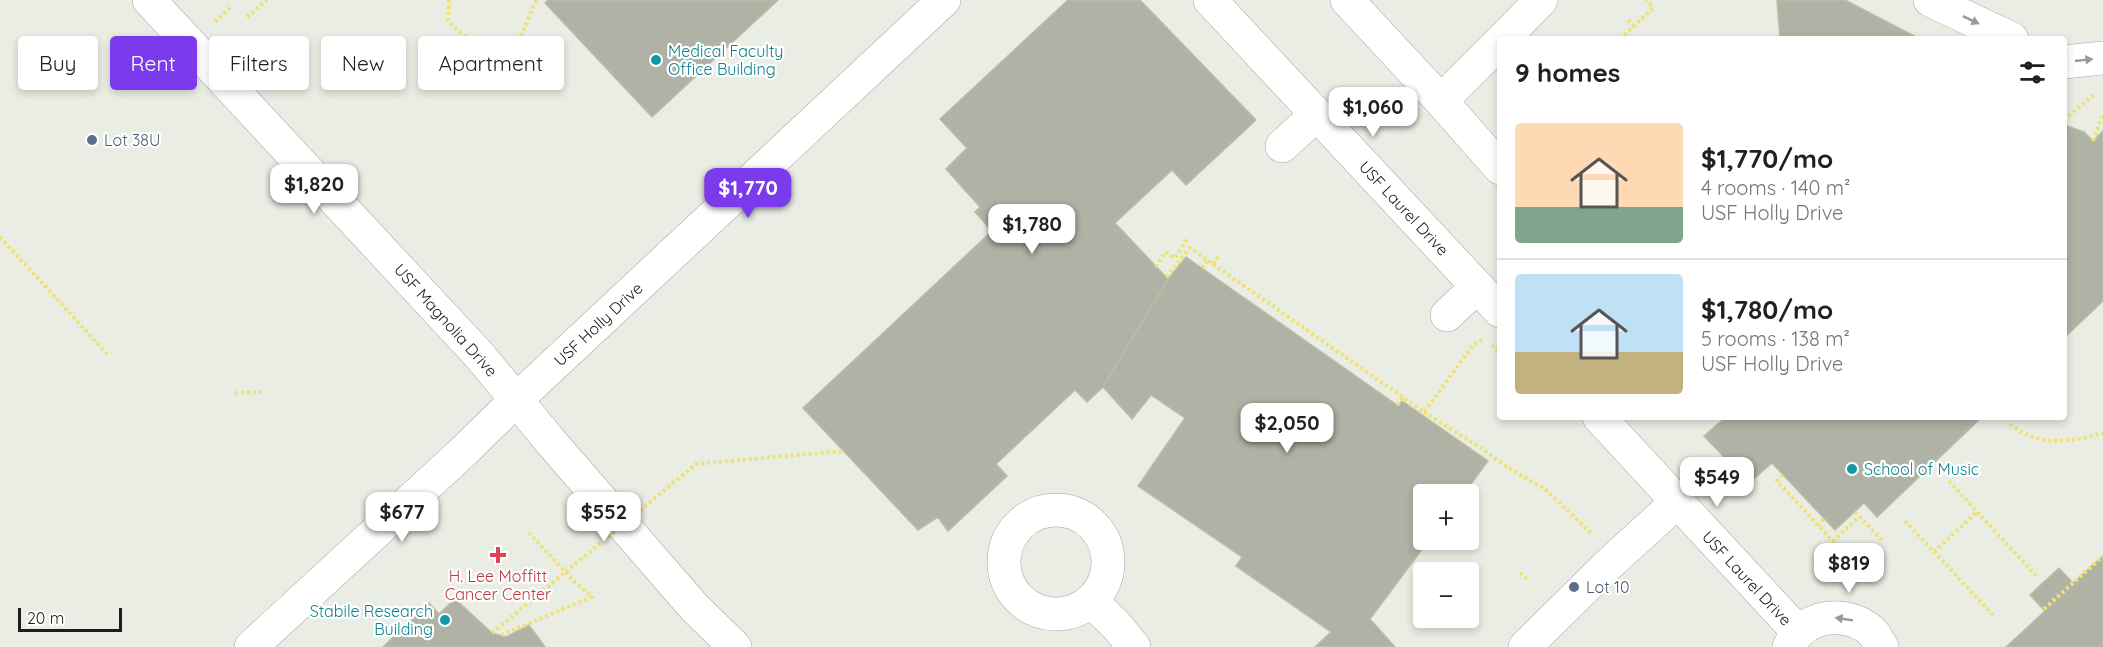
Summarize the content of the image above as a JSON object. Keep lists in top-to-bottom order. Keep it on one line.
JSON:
{"streets":{"street":["USF Laurel Drive","USF Magnolia Drive","USF Holly Drive"]},"crossings":[["USF Magnolia Drive","USF Holly Drive"]],"places":{"other":["Medical Faculty Office Building","Lot 38U","School of Music","Lot 10","Stabile Research Building"],"health":["H. Lee Moffitt Cancer Center"]},"scale_bar":"20 m","page":{"chip":["Buy","Rent","Filters","New","Apartment"],"heading":"9 homes","price":["$1,060","$1,820","$1,770","$1,780","$2,050","$549","$677","$552","$819"],"list":[{"name":"$1,770/mo","note":"4 rooms · 140 m² · USF Holly Drive"},{"name":"$1,780/mo","note":"5 rooms · 138 m² · USF Holly Drive"}],"map_buttons":["+","−"],"scale":"20 m"}}
